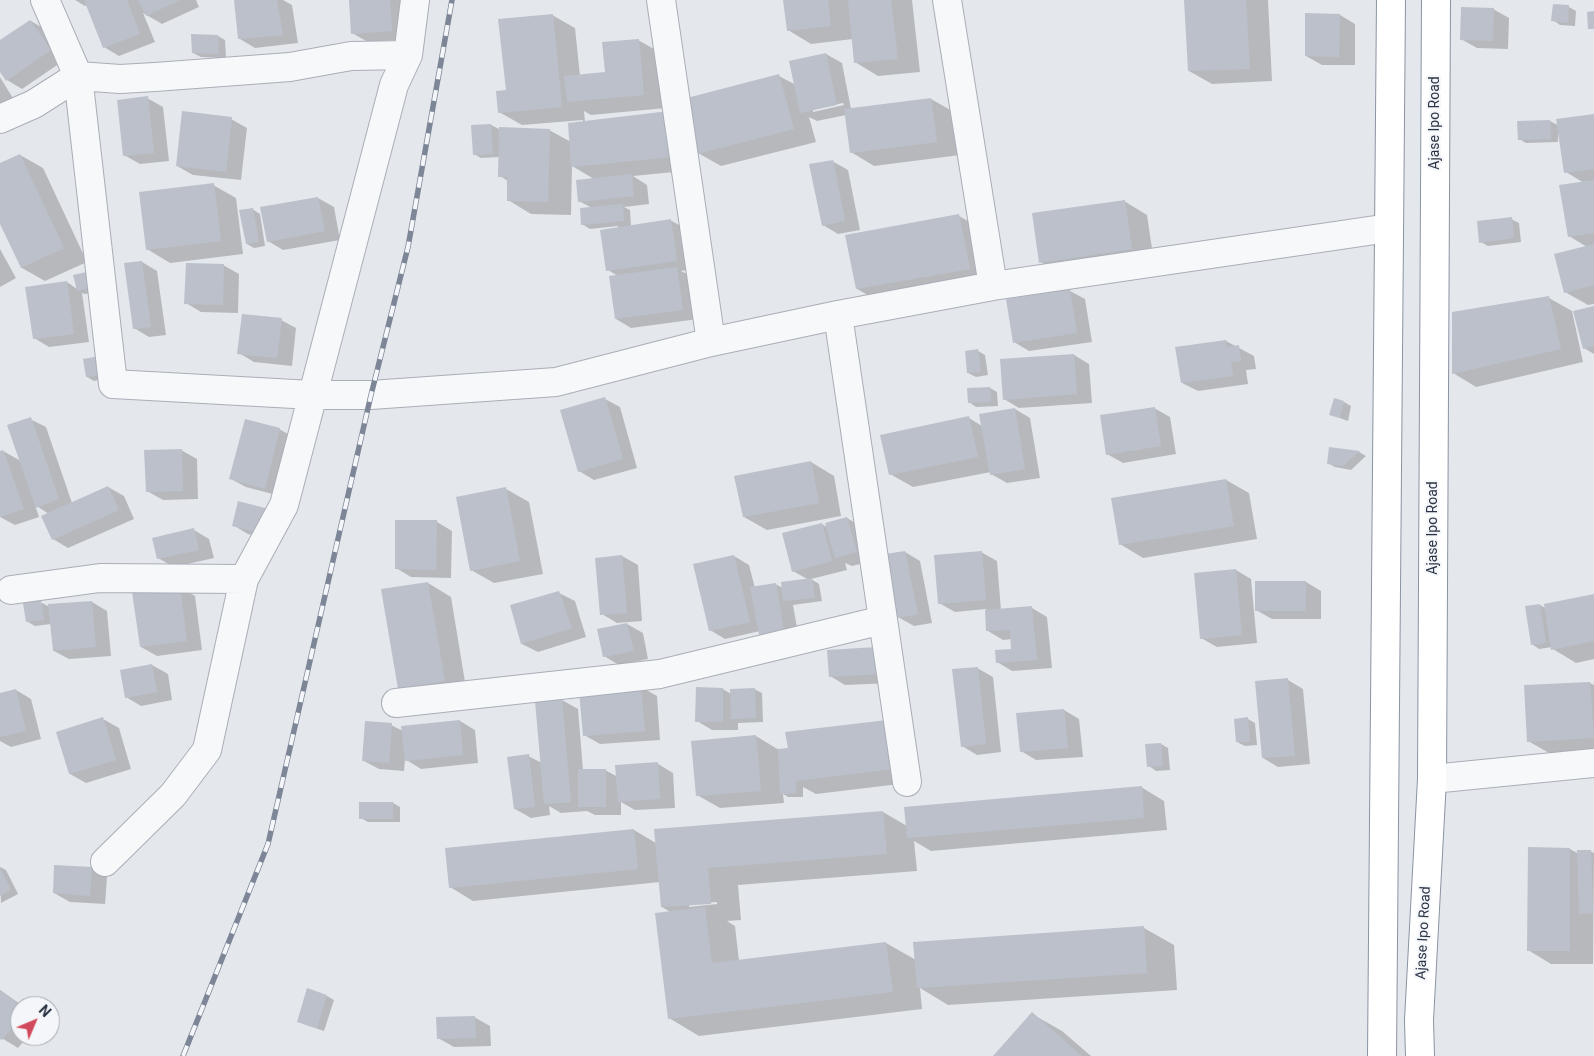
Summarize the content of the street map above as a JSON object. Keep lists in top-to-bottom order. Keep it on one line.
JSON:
{"streets":{"highway":["Ajase Ipo Road"]},"north":"top right"}
